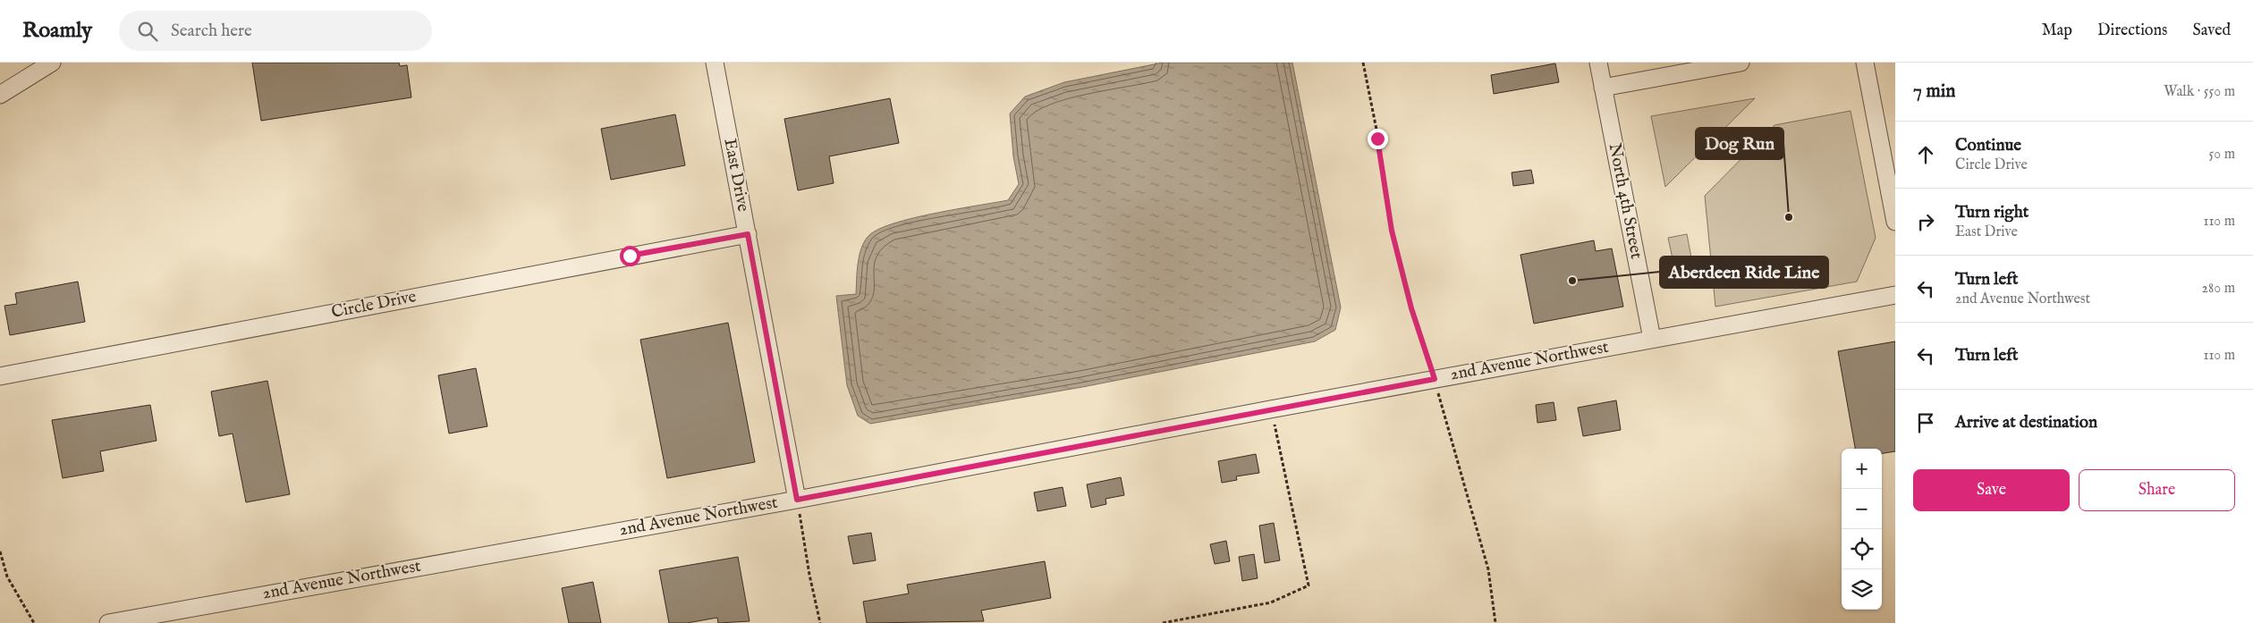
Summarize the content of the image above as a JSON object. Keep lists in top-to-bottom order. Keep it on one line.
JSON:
{"streets":{"street":["East Drive","North 4th Street","Circle Drive","2nd Avenue Northwest"]},"crossings":[["East Drive","Circle Drive"],["East Drive","2nd Avenue Northwest"],["North 4th Street","2nd Avenue Northwest"]],"places":["Dog Run","Aberdeen Ride Line"],"page":{"header":"Roamly","search":"Search here","nav":["Map","Directions","Saved"],"heading":["7 min","Walk · 550 m"],"list":[["Continue","Circle Drive","50 m"],["Turn right","East Drive","110 m"],["Turn left","2nd Avenue Northwest","280 m"],["Turn left","110 m"],"Arrive at destination"],"map_buttons":["+","−"],"buttons":["Save","Share"]}}
